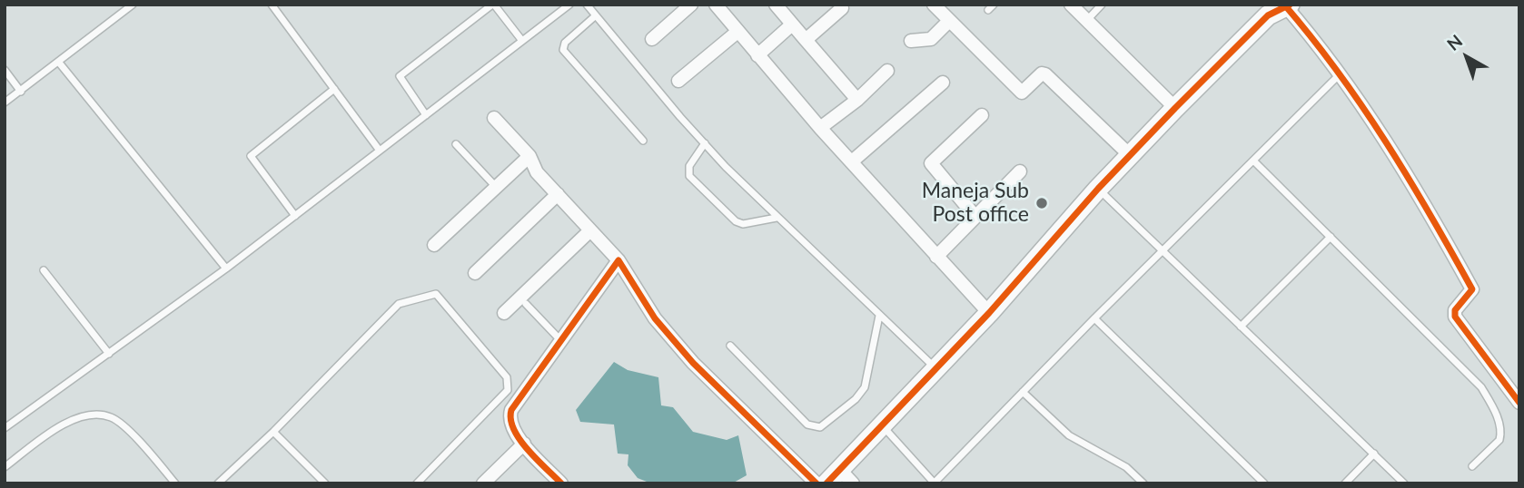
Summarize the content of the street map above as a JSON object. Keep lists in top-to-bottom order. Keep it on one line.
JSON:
{"places":["Maneja Sub Post office"],"north":"top left"}
